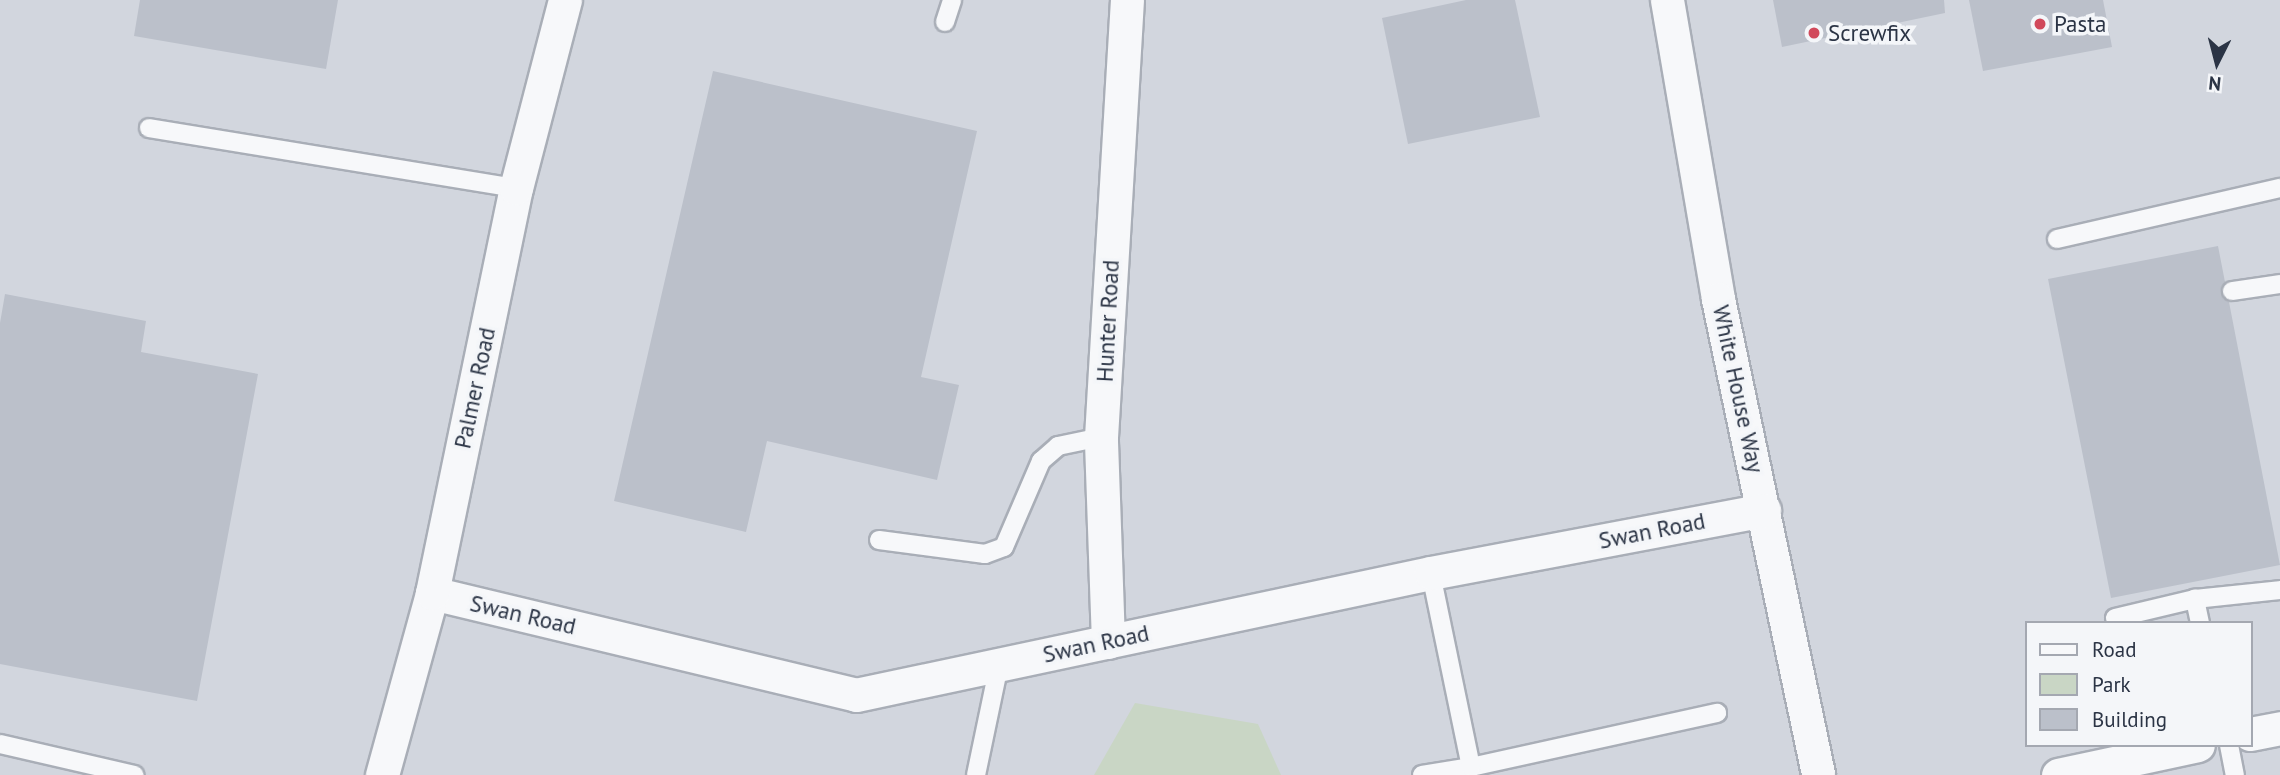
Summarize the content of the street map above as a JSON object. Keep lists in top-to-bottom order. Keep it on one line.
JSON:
{"streets":{"street":["Hunter Road","Palmer Road","White House Way","Swan Road"]},"crossings":[["Hunter Road","Swan Road"],["Palmer Road","Swan Road"],["White House Way","Swan Road"]],"places":["Pasta","Screwfix"],"legend":["Road","Park","Building"],"north":"bottom"}
